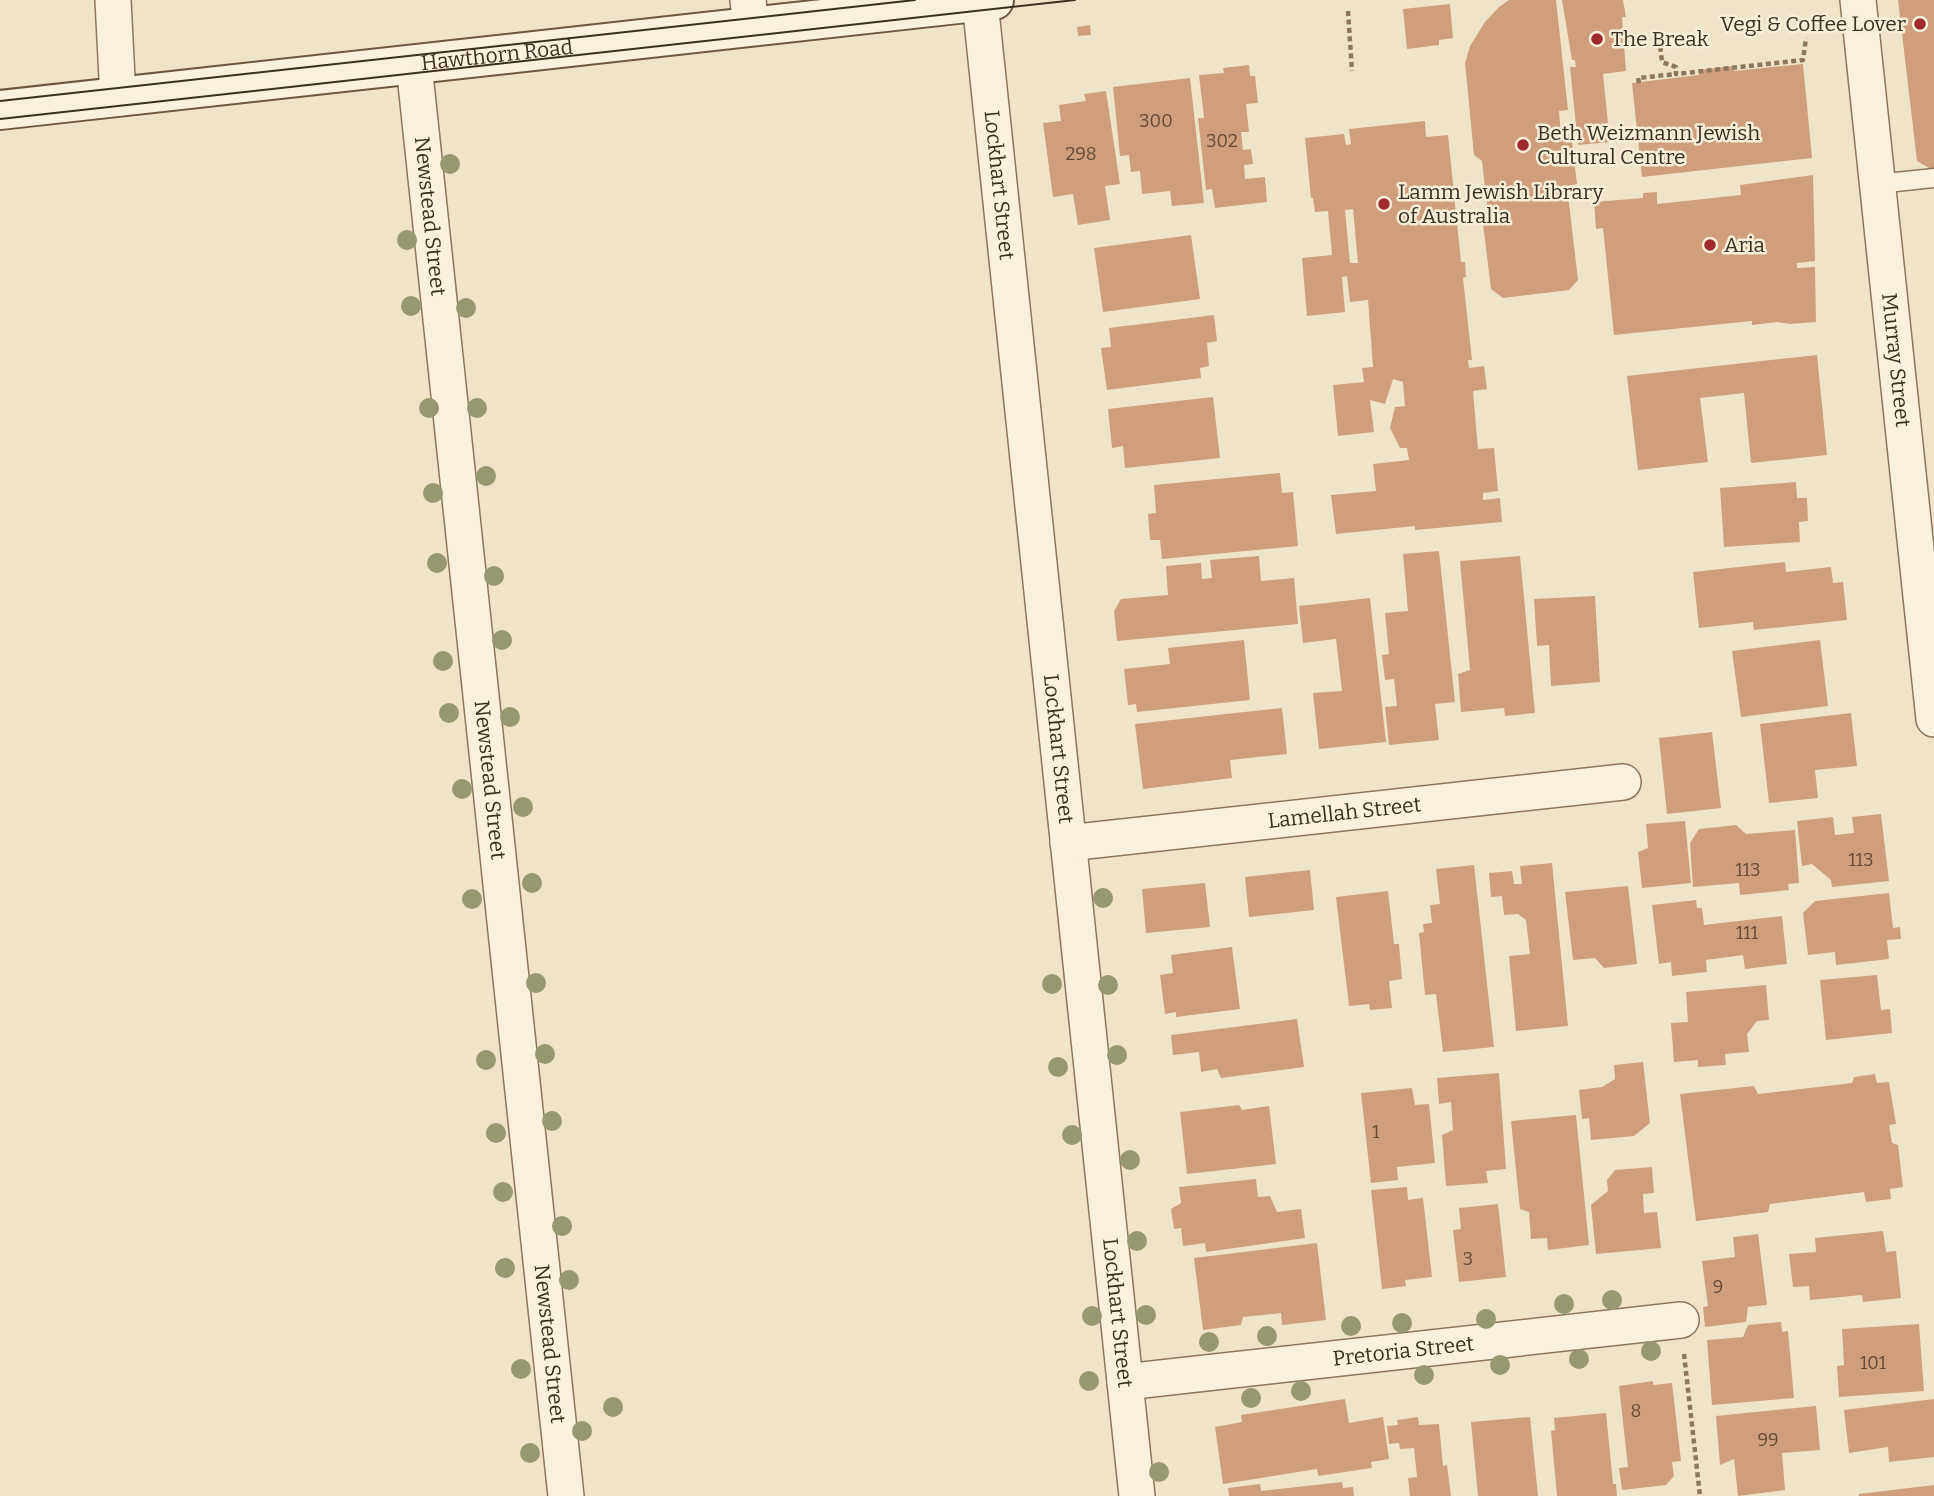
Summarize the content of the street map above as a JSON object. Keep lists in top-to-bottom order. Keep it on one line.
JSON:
{"streets":{"main road":["Hawthorn Road"],"street":["Lockhart Street","Newstead Street","Murray Street","Lamellah Street","Pretoria Street"]},"crossings":[["Hawthorn Road","Lockhart Street"],["Hawthorn Road","Newstead Street"],["Lockhart Street","Lamellah Street"],["Lockhart Street","Pretoria Street"]],"places":["Vegi & Coffee Lover","The Break","Beth Weizmann Jewish Cultural Centre","Lamm Jewish Library of Australia","Aria"],"house_numbers":["300","302","298","113","113","111","1","3","9","101","8","99"]}
